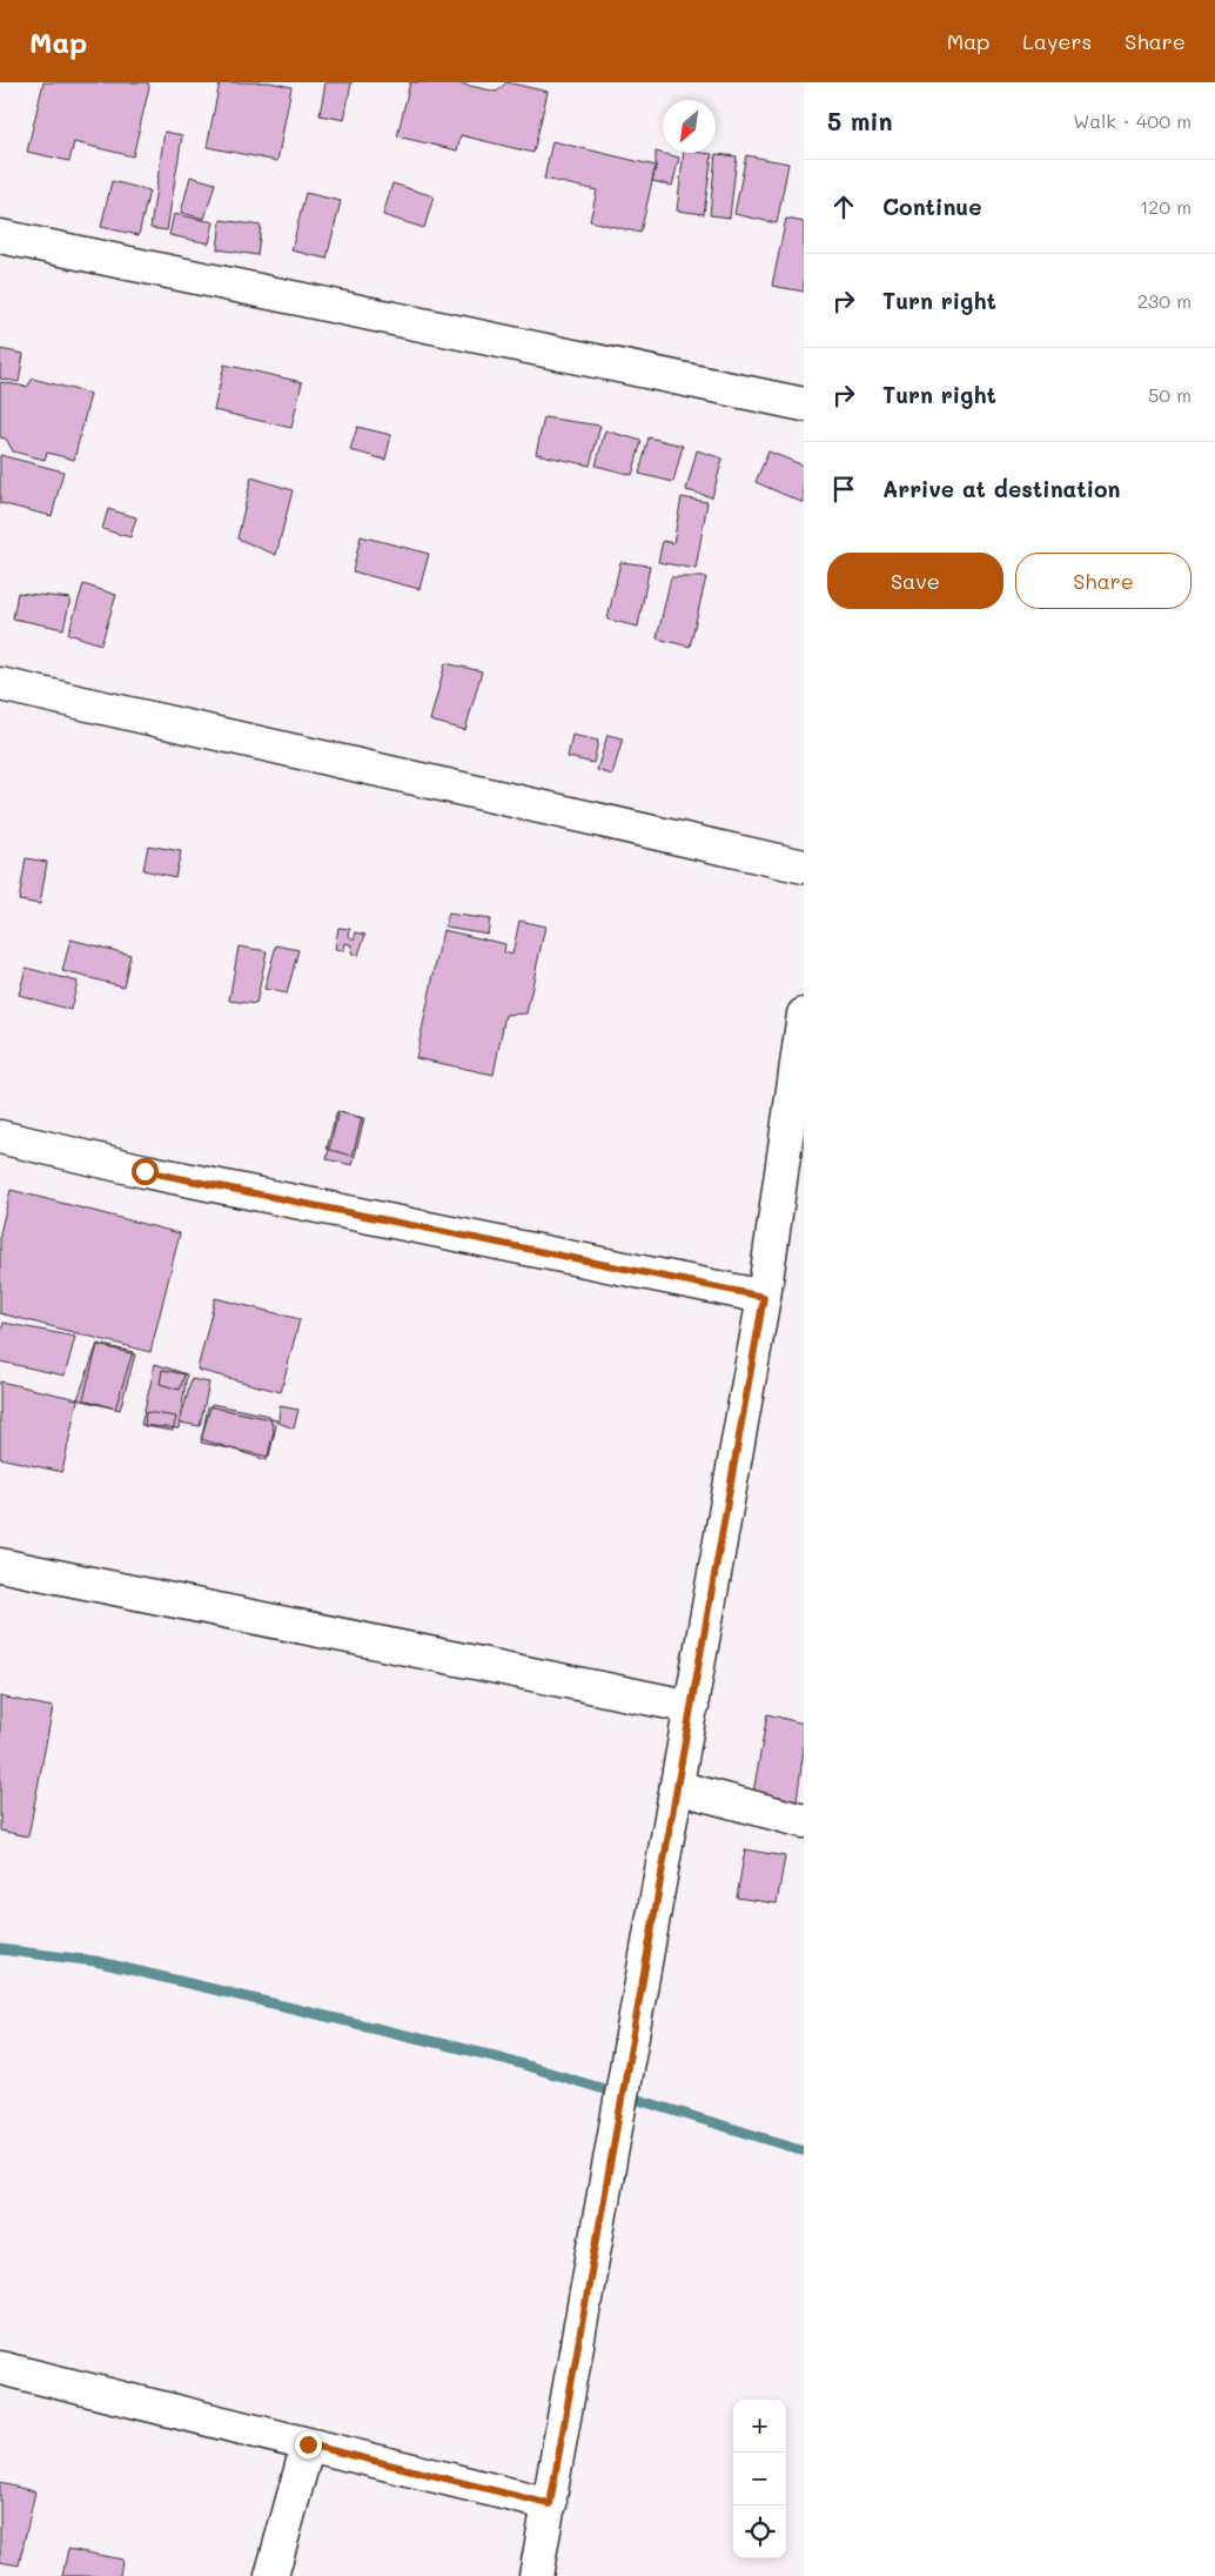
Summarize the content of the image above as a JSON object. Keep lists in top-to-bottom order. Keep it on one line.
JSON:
{"north":"bottom left","page":{"header":"Map","nav":["Map","Layers","Share"],"heading":["5 min","Walk · 400 m"],"list":[["Continue","120 m"],["Turn right","230 m"],["Turn right","50 m"],"Arrive at destination"],"buttons":["Save","Share"],"map_buttons":["+","−"]}}
